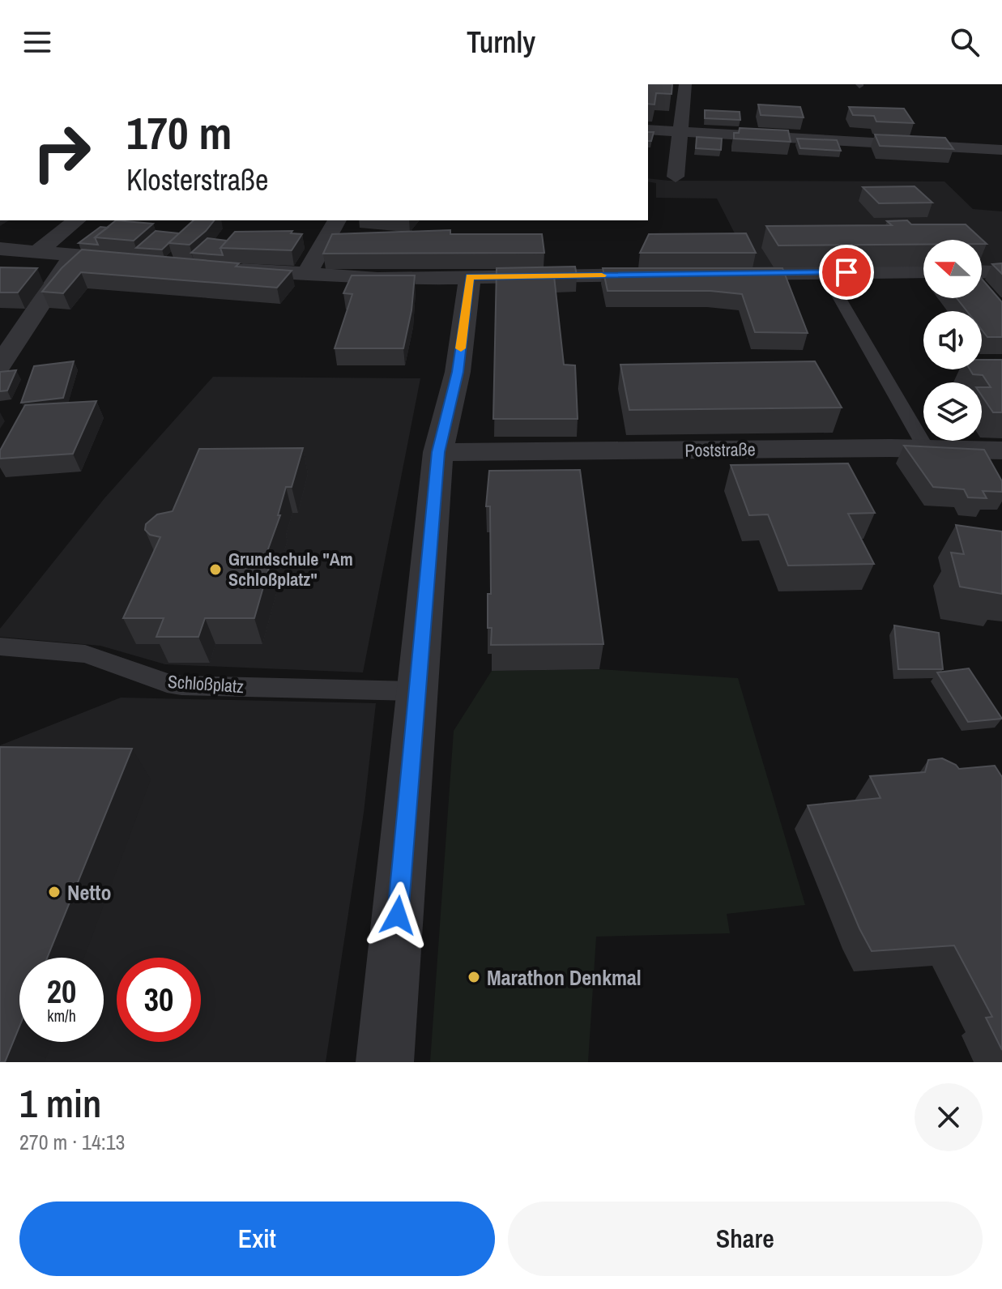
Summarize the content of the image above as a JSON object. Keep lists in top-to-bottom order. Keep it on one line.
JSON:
{"streets":{"street":["Poststraße"],"lane":["Schloßplatz"]},"places":["Grundschule \"Am Schloßplatz\"","Netto","Marathon Denkmal"],"north":"left","page":{"header":"Turnly","turn":["170 m","Klosterstraße"],"speed":"20 km/h","limit":"30","heading":["1 min","270 m · 14:13"],"buttons":["Exit","Share"]}}
